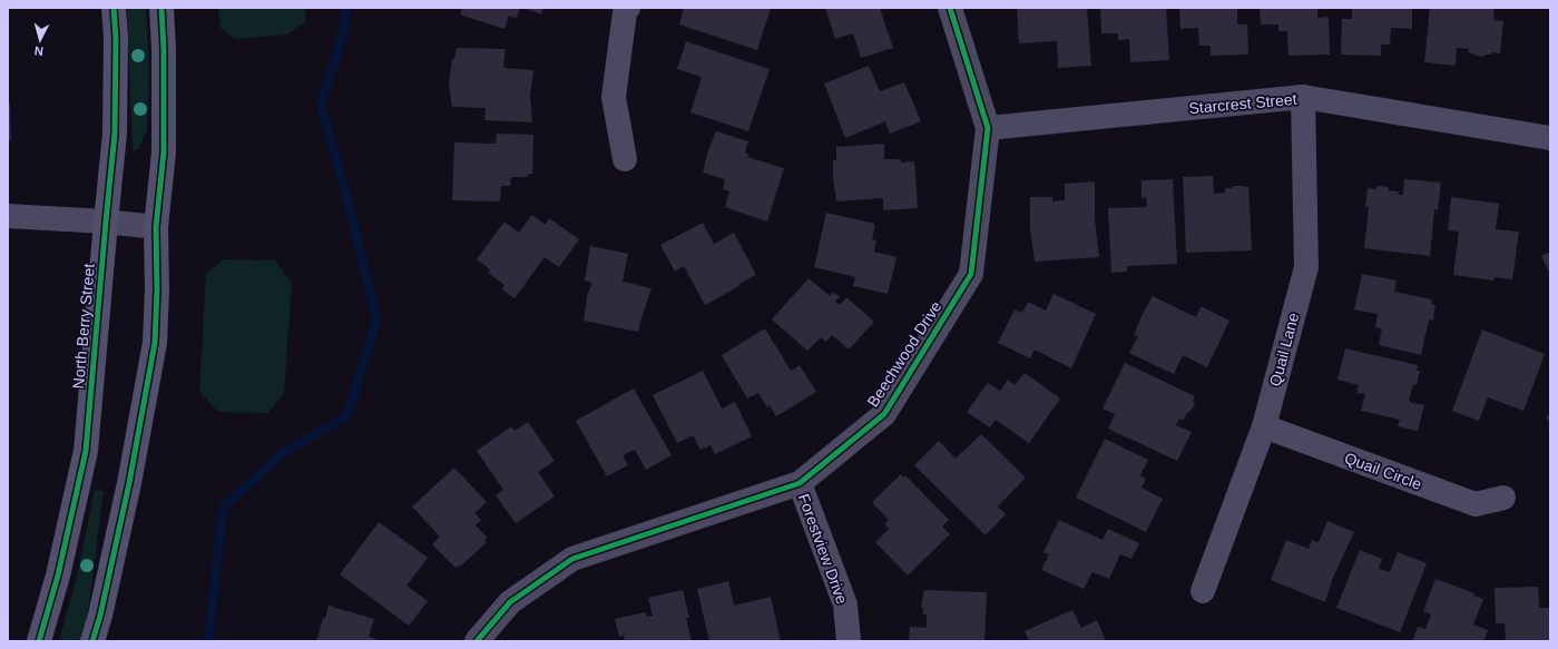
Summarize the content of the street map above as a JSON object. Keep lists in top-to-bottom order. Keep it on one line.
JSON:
{"streets":{"street":["Starcrest Street","North Berry Street","Quail Lane","Beechwood Drive","Quail Circle","Forestview Drive"]},"crossings":[["Starcrest Street","Quail Lane"],["Starcrest Street","Beechwood Drive"],["Quail Lane","Quail Circle"],["Beechwood Drive","Forestview Drive"]],"north":"bottom"}
